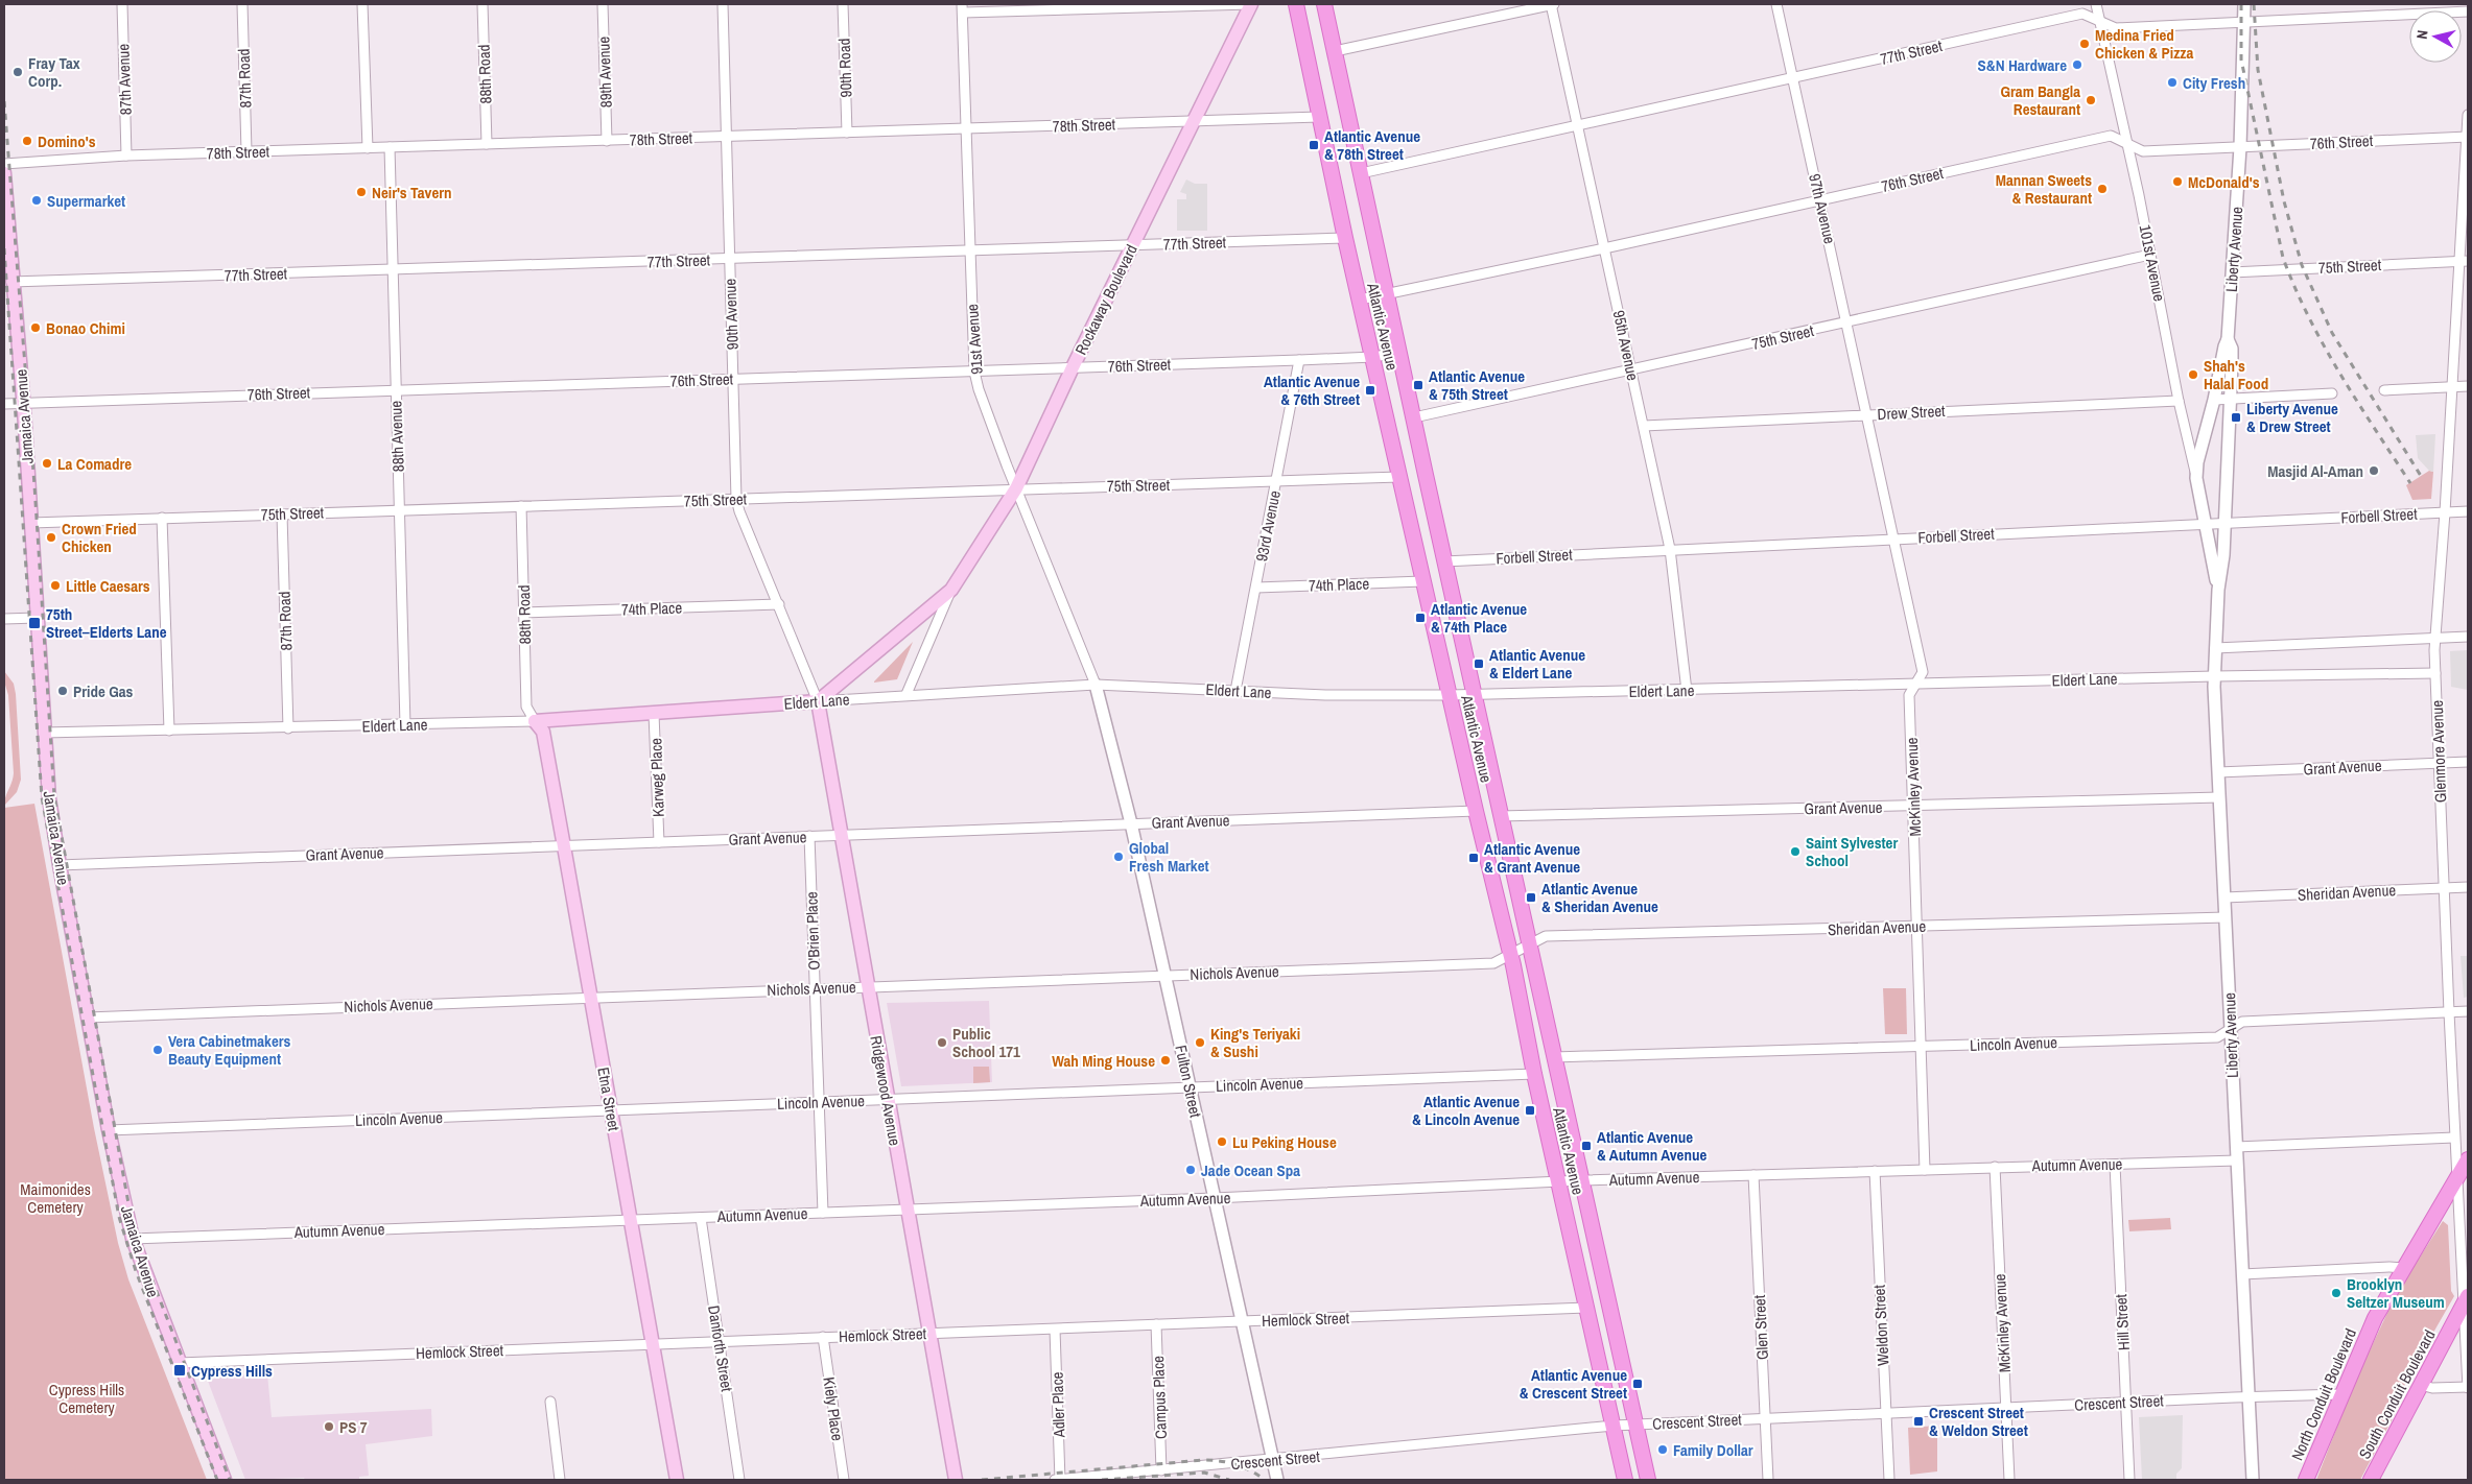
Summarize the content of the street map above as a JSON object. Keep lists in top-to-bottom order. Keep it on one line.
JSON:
{"streets":{"main road":["Rockaway Boulevard","Atlantic Avenue","Jamaica Avenue","Eldert Lane","Ridgewood Avenue","Etna Street","North Conduit Boulevard","South Conduit Boulevard"],"street":["77th Street","90th Road","89th Avenue","88th Road","87th Road","87th Avenue","78th Street","76th Street","97th Avenue","Liberty Avenue","101st Avenue","75th Street","90th Avenue","91st Avenue","95th Avenue","Drew Street","88th Avenue","Forbell Street","93rd Avenue","74th Place","Glenmore Avenue","Grant Avenue","Karweg Place","McKinley Avenue","Sheridan Avenue","O'Brien Place","Nichols Avenue","Lincoln Avenue","Fulton Street","Autumn Avenue","Hemlock Street","Hill Street","Weldon Street","Glen Street","Danforth Street","Campus Place","Crescent Street","Adler Place","Kiely Place"]},"crossings":[["77th Street","97th Avenue"],["77th Street","Liberty Avenue"],["77th Street","101st Avenue"],["77th Street","Rockaway Boulevard"],["77th Street","90th Avenue"],["77th Street","Atlantic Avenue"],["77th Street","91st Avenue"],["77th Street","95th Avenue"],["77th Street","Jamaica Avenue"],["77th Street","88th Avenue"],["90th Road","78th Street"],["89th Avenue","78th Street"],["88th Road","78th Street"],["88th Road","75th Street"],["88th Road","74th Place"],["88th Road","Eldert Lane"],["88th Road","Etna Street"],["87th Road","78th Street"],["87th Road","75th Street"],["87th Road","Eldert Lane"],["87th Avenue","78th Street"],["78th Street","Rockaway Boulevard"],["78th Street","90th Avenue"],["78th Street","Atlantic Avenue"],["78th Street","91st Avenue"],["78th Street","88th Avenue"],["76th Street","97th Avenue"],["76th Street","Liberty Avenue"],["76th Street","101st Avenue"],["76th Street","Rockaway Boulevard"],["76th Street","90th Avenue"],["76th Street","Atlantic Avenue"],["76th Street","91st Avenue"],["76th Street","95th Avenue"],["76th Street","Jamaica Avenue"],["76th Street","88th Avenue"],["76th Street","93rd Avenue"],["76th Street","Glenmore Avenue"],["97th Avenue","75th Street"],["97th Avenue","Drew Street"],["97th Avenue","McKinley Avenue"],["Liberty Avenue","101st Avenue"],["Liberty Avenue","75th Street"],["Liberty Avenue","Forbell Street"],["Liberty Avenue","Eldert Lane"],["Liberty Avenue","Grant Avenue"],["Liberty Avenue","Sheridan Avenue"],["Liberty Avenue","Lincoln Avenue"],["Liberty Avenue","Autumn Avenue"],["Liberty Avenue","Crescent Street"],["101st Avenue","75th Street"],["101st Avenue","Drew Street"],["101st Avenue","Forbell Street"],["75th Street","Rockaway Boulevard"],["75th Street","90th Avenue"],["75th Street","Atlantic Avenue"],["75th Street","91st Avenue"],["75th Street","95th Avenue"],["75th Street","Jamaica Avenue"],["75th Street","88th Avenue"],["75th Street","93rd Avenue"],["75th Street","Glenmore Avenue"],["Rockaway Boulevard","90th Avenue"],["Rockaway Boulevard","91st Avenue"],["Rockaway Boulevard","Eldert Lane"],["Rockaway Boulevard","Ridgewood Avenue"],["90th Avenue","74th Place"],["90th Avenue","Eldert Lane"],["90th Avenue","Ridgewood Avenue"],["Atlantic Avenue","Forbell Street"],["Atlantic Avenue","74th Place"],["Atlantic Avenue","Eldert Lane"],["Atlantic Avenue","Grant Avenue"],["Atlantic Avenue","Sheridan Avenue"],["Atlantic Avenue","Nichols Avenue"],["Atlantic Avenue","Lincoln Avenue"],["Atlantic Avenue","Autumn Avenue"],["Atlantic Avenue","Hemlock Street"],["Atlantic Avenue","Crescent Street"],["91st Avenue","Eldert Lane"],["91st Avenue","Fulton Street"],["95th Avenue","Drew Street"],["95th Avenue","Forbell Street"],["95th Avenue","Eldert Lane"],["Drew Street","McKinley Avenue"],["Jamaica Avenue","Eldert Lane"],["Jamaica Avenue","Grant Avenue"],["Jamaica Avenue","Nichols Avenue"],["Jamaica Avenue","Lincoln Avenue"],["Jamaica Avenue","Autumn Avenue"],["Jamaica Avenue","Hemlock Street"],["88th Avenue","Eldert Lane"],["Forbell Street","Glenmore Avenue"],["Forbell Street","McKinley Avenue"],["93rd Avenue","74th Place"],["93rd Avenue","Eldert Lane"],["Eldert Lane","Glenmore Avenue"],["Eldert Lane","Karweg Place"],["Eldert Lane","McKinley Avenue"],["Eldert Lane","Fulton Street"],["Eldert Lane","Ridgewood Avenue"],["Eldert Lane","Etna Street"],["Glenmore Avenue","Grant Avenue"],["Glenmore Avenue","Sheridan Avenue"],["Glenmore Avenue","Lincoln Avenue"],["Glenmore Avenue","North Conduit Boulevard"],["Glenmore Avenue","South Conduit Boulevard"],["Grant Avenue","Karweg Place"],["Grant Avenue","McKinley Avenue"],["Grant Avenue","O'Brien Place"],["Grant Avenue","Fulton Street"],["Grant Avenue","Ridgewood Avenue"],["Grant Avenue","Etna Street"],["McKinley Avenue","Sheridan Avenue"],["McKinley Avenue","Lincoln Avenue"],["McKinley Avenue","Autumn Avenue"],["McKinley Avenue","Crescent Street"],["Sheridan Avenue","Nichols Avenue"],["O'Brien Place","Nichols Avenue"],["O'Brien Place","Lincoln Avenue"],["O'Brien Place","Autumn Avenue"],["Nichols Avenue","Fulton Street"],["Nichols Avenue","Ridgewood Avenue"],["Nichols Avenue","Etna Street"],["Lincoln Avenue","Fulton Street"],["Lincoln Avenue","Ridgewood Avenue"],["Lincoln Avenue","Etna Street"],["Fulton Street","Autumn Avenue"],["Fulton Street","Hemlock Street"],["Fulton Street","Crescent Street"],["Ridgewood Avenue","Autumn Avenue"],["Ridgewood Avenue","Hemlock Street"],["Etna Street","Autumn Avenue"],["Etna Street","Hemlock Street"],["Autumn Avenue","Hill Street"],["Autumn Avenue","Weldon Street"],["Autumn Avenue","Glen Street"],["Autumn Avenue","Danforth Street"],["Hemlock Street","Danforth Street"],["Hemlock Street","Campus Place"],["Hemlock Street","Adler Place"],["Hemlock Street","Kiely Place"],["Hill Street","Crescent Street"],["Weldon Street","Crescent Street"],["Glen Street","Crescent Street"],["North Conduit Boulevard","Crescent Street"],["Campus Place","Crescent Street"],["Crescent Street","Adler Place"]],"parks":["Maimonides Cemetery","Cypress Hills Cemetery"],"places":{"other":["Medina Fried Chicken & Pizza","S&N Hardware","Fray Tax Corp.","City Fresh","Gram Bangla Restaurant","Domino's","McDonald's","Mannan Sweets & Restaurant","Neir's Tavern","Supermarket","Bonao Chimi","Shah's Halal Food","La Comadre","Masjid Al-Aman","Crown Fried Chicken","Little Caesars","Pride Gas","Saint Sylvester School","Global Fresh Market","Public School 171","King's Teriyaki & Sushi","Vera Cabinetmakers Beauty Equipment","Wah Ming House","Lu Peking House","Jade Ocean Spa","Brooklyn Seltzer Museum","PS 7","Family Dollar"],"transit":["Atlantic Avenue & 78th Street","Atlantic Avenue & 75th Street","Atlantic Avenue & 76th Street","Liberty Avenue & Drew Street","Atlantic Avenue & 74th Place","75th Street–Elderts Lane","Atlantic Avenue & Eldert Lane","Atlantic Avenue & Grant Avenue","Atlantic Avenue & Sheridan Avenue","Atlantic Avenue & Lincoln Avenue","Atlantic Avenue & Autumn Avenue","Cypress Hills","Atlantic Avenue & Crescent Street","Crescent Street & Weldon Street"]},"north":"left"}
